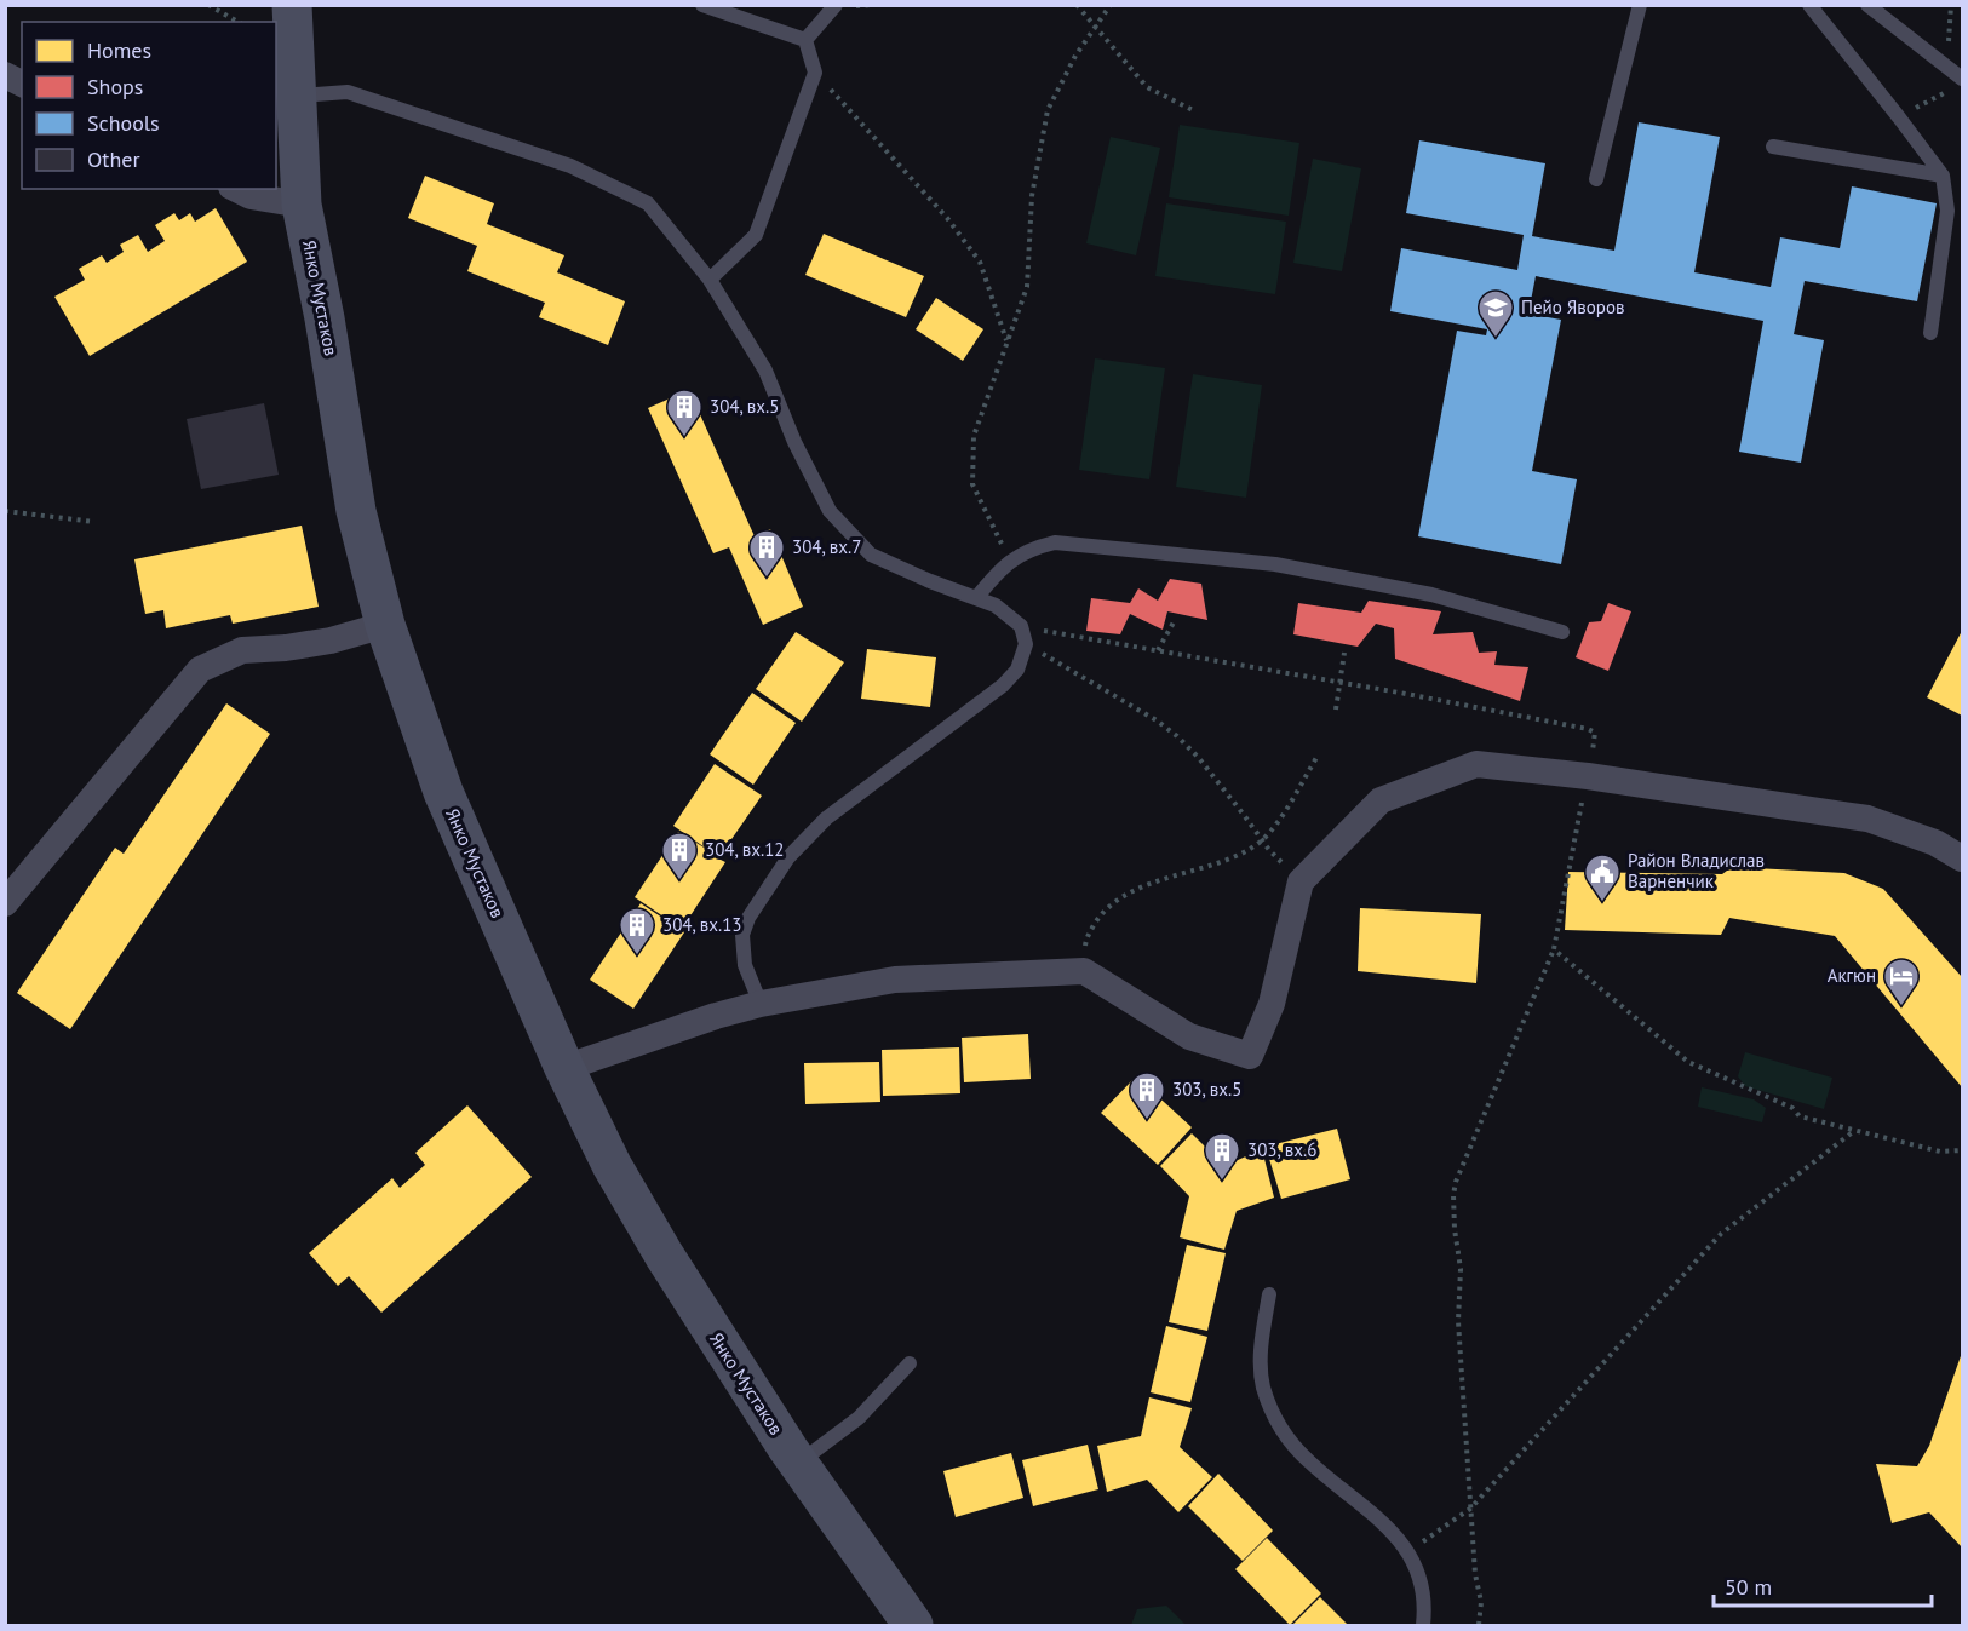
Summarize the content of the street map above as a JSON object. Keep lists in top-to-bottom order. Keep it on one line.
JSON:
{"streets":{"street":["Янко Мустаков"]},"places":{"school or university":["Пейо Яворов"],"building":["304, вх.5","304, вх.7","304, вх.12","304, вх.13","303, вх.5","303, вх.6"],"public building":["Район Владислав Варненчик"],"hotel":["Акгюн"]},"legend":["Homes","Shops","Schools","Other"],"scale_bar":"50 m"}
